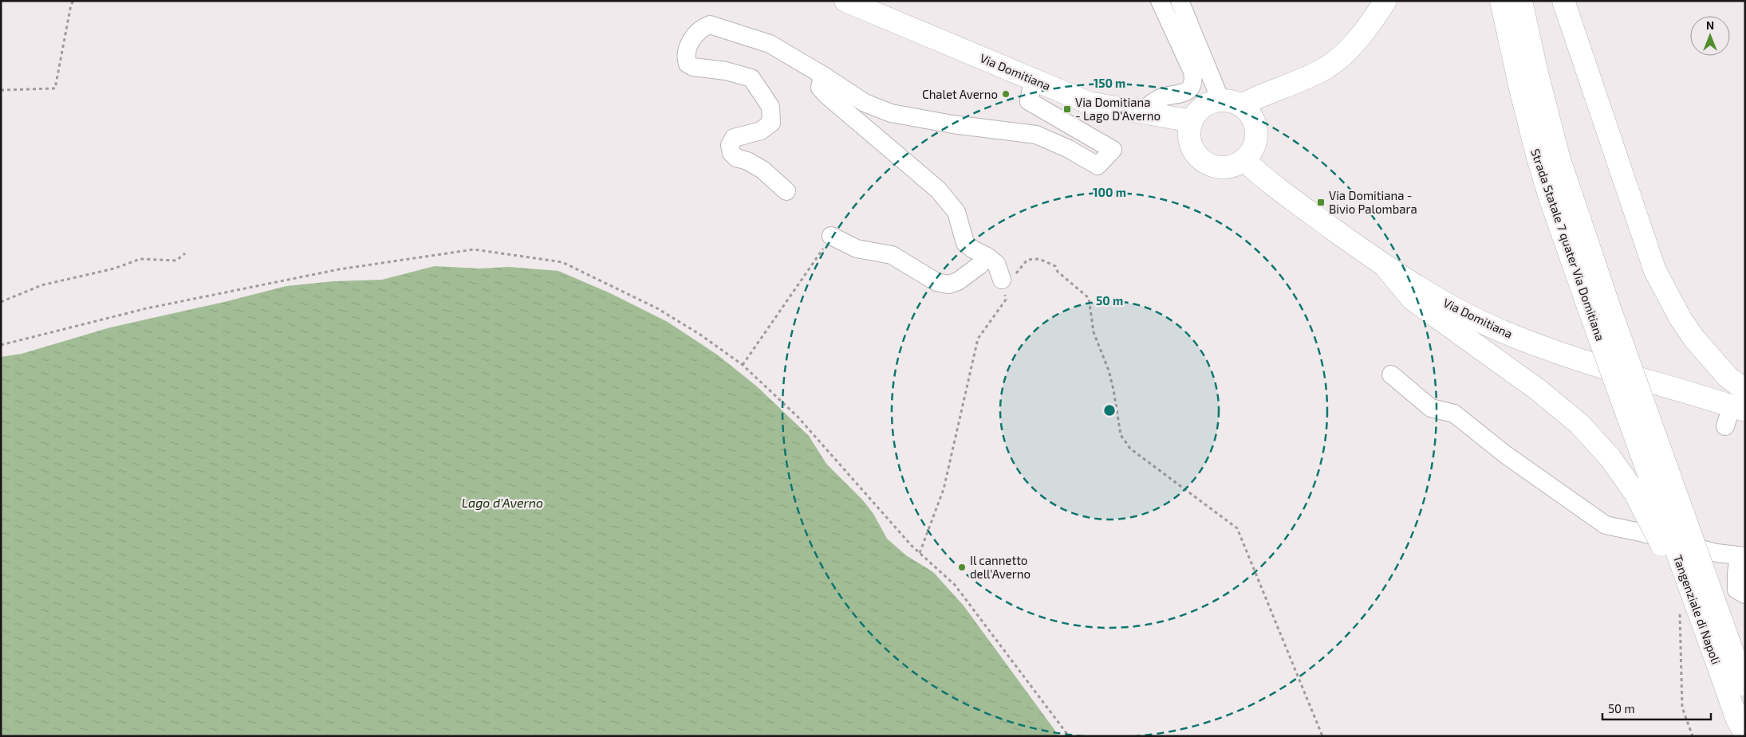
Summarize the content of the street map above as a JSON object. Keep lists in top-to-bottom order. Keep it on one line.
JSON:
{"streets":{"main road":["Via Domitiana","Strada Statale 7 quater Via Domitiana","Tangenziale di Napoli"]},"crossings":[["Strada Statale 7 quater Via Domitiana","Tangenziale di Napoli"]],"water":["Lago d'Averno"],"places":{"other":["Chalet Averno","Il cannetto dell'Averno"],"transit":["Via Domitiana - Lago D'Averno","Via Domitiana - Bivio Palombara"]},"scale_bar":"50 m","north":"top","rings":["150 m","100 m","50 m"]}
